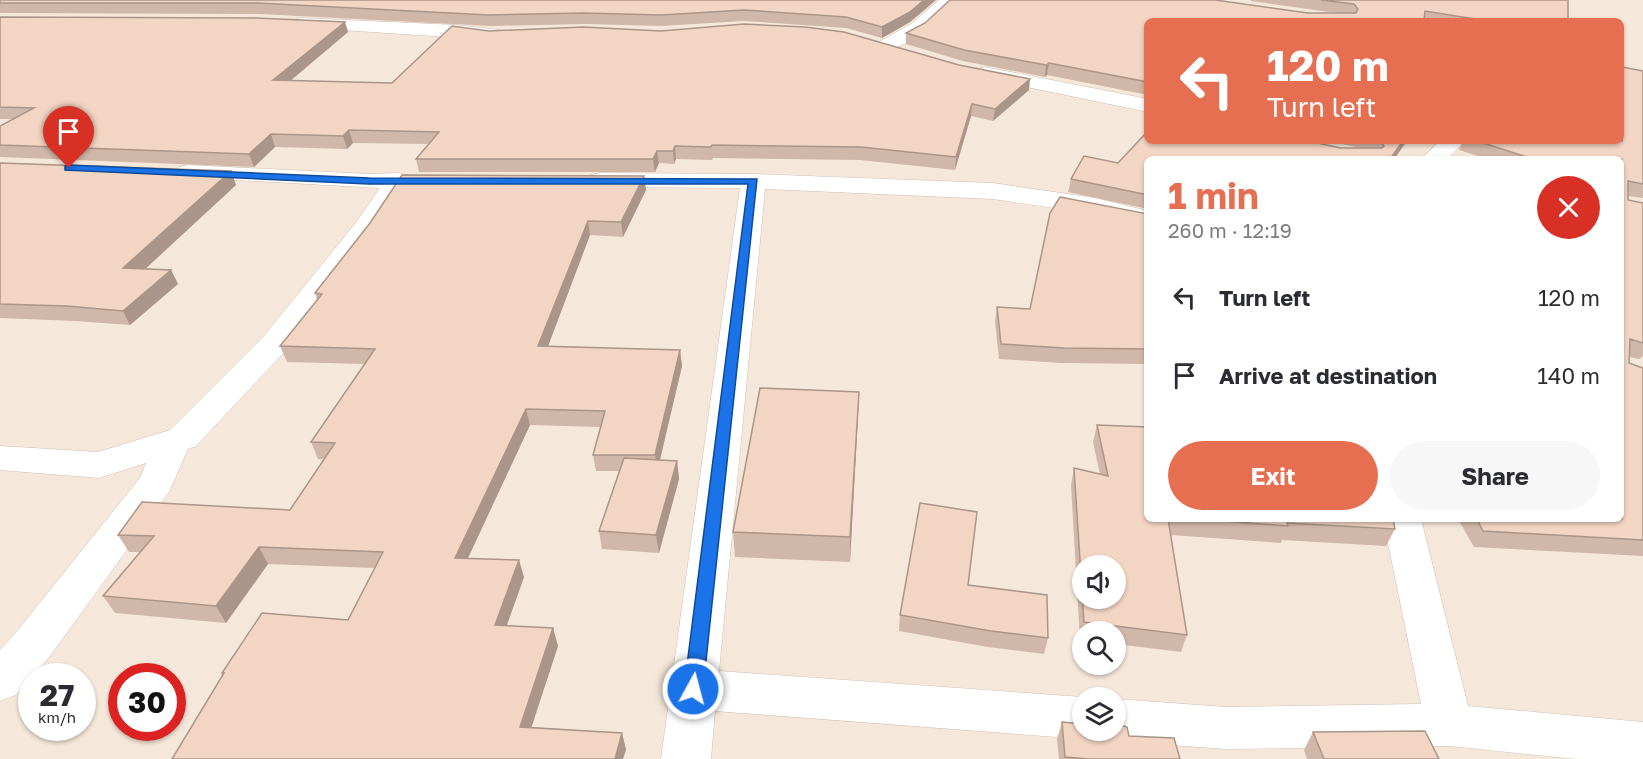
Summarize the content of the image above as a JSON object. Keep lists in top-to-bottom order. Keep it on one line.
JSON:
{"page":{"turn":["120 m","Turn left"],"heading":["1 min","260 m · 12:19"],"list":[{"name":"Turn left","value":"120 m"},{"name":"Arrive at destination","value":"140 m"}],"buttons":["Exit","Share"],"speed":"27 km/h","limit":"30"}}
